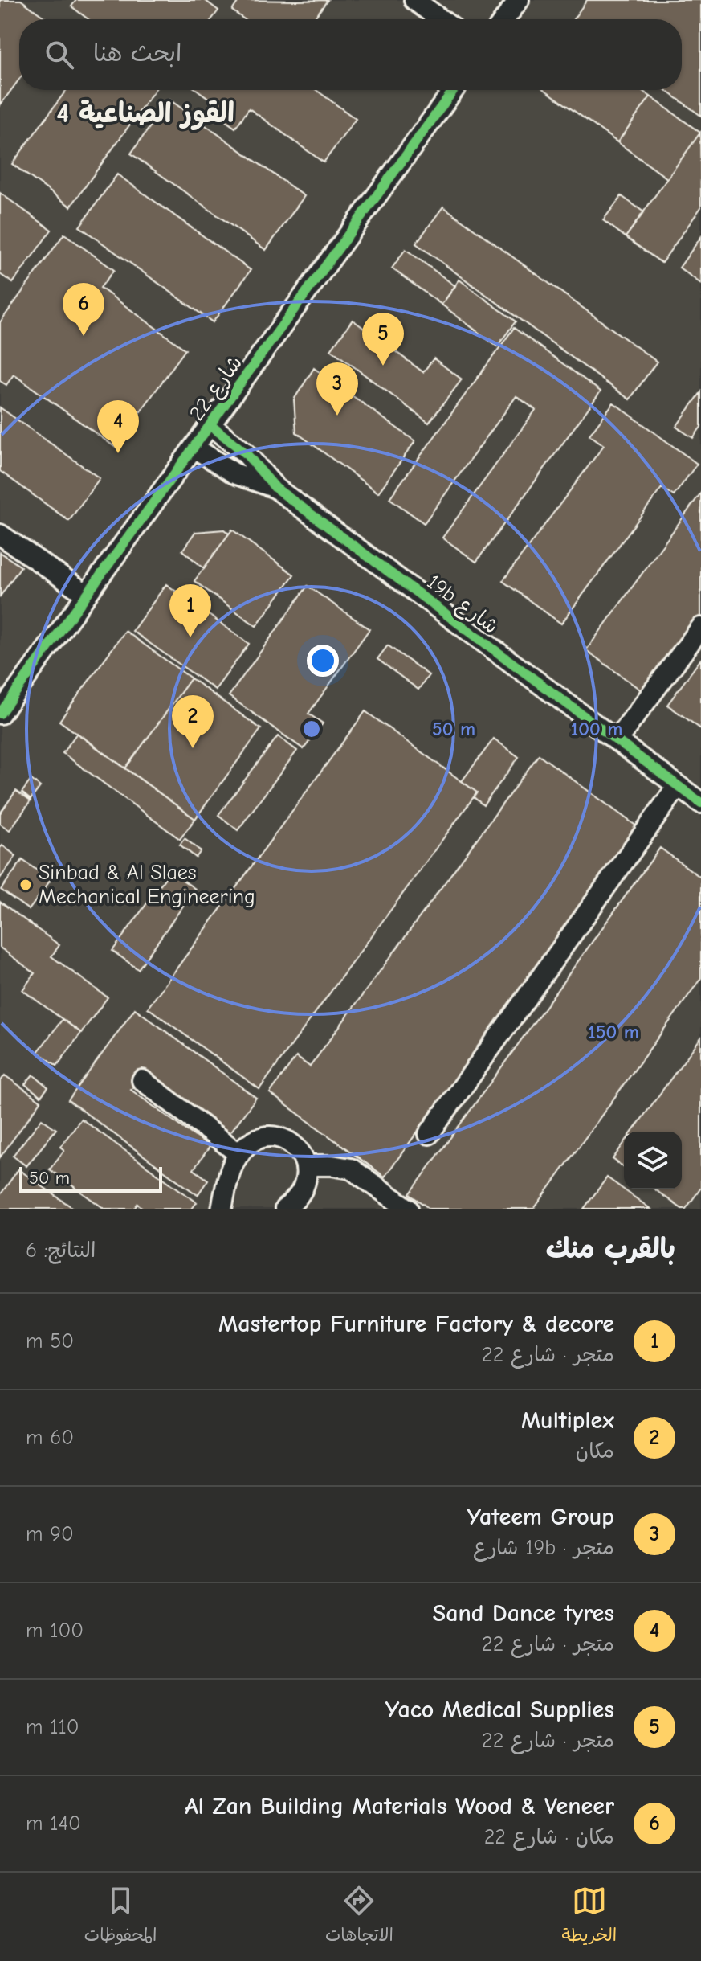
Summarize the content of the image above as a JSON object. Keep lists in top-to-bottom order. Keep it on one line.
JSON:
{"streets":{"street":["شارع 22","19b شارع"]},"crossings":[["شارع 22","19b شارع"]],"districts":["القوز الصناعية 4"],"places":["Sinbad & Al Slaes Mechanical Engineering"],"scale_bar":"50 m","page":{"search":"ابحث هنا","pins":["6","5","3","4","1","2"],"scale":"50 m","heading":["بالقرب منك","النتائج: 6"],"list":[{"mark":"1","name":"Mastertop Furniture Factory & decore","note":"متجر · شارع 22","value":"50 m"},{"mark":"2","name":"Multiplex","note":"مكان","value":"60 m"},{"mark":"3","name":"Yateem Group","note":"متجر · 19b شارع","value":"90 m"},{"mark":"4","name":"Sand Dance tyres","note":"متجر · شارع 22","value":"100 m"},{"mark":"5","name":"Yaco Medical Supplies","note":"متجر · شارع 22","value":"110 m"},{"mark":"6","name":"Al Zan Building Materials Wood & Veneer","note":"مكان · شارع 22","value":"140 m"}],"nav":["الخريطة","الاتجاهات","المحفوظات"]},"rings":["50 m","100 m","150 m"]}
